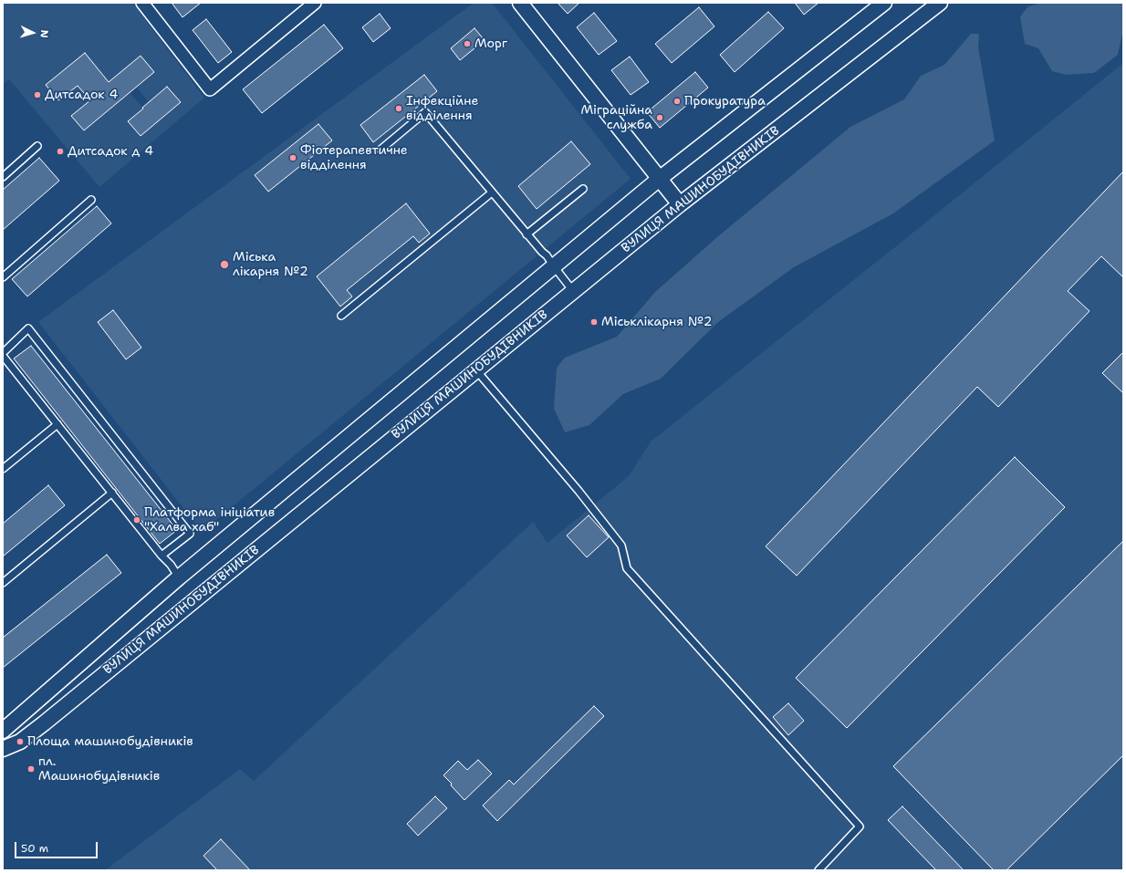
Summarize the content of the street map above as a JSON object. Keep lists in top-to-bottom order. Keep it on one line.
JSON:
{"streets":{"street":["ВУЛИЦЯ МАШИНОБУДІВНИКІВ"]},"places":["Морг","Дитсадок 4","Прокуратура","Інфекційне відділення","Міграційна служба","Дитсадок д 4","Фіотерапевтичне відділення","Міська лікарня №2","Міськлікарня №2","Платформа ініціатив \"Халва хаб\"","Площа машинобудівників","пл. Машинобудівників"],"scale_bar":"50 m","north":"right"}
